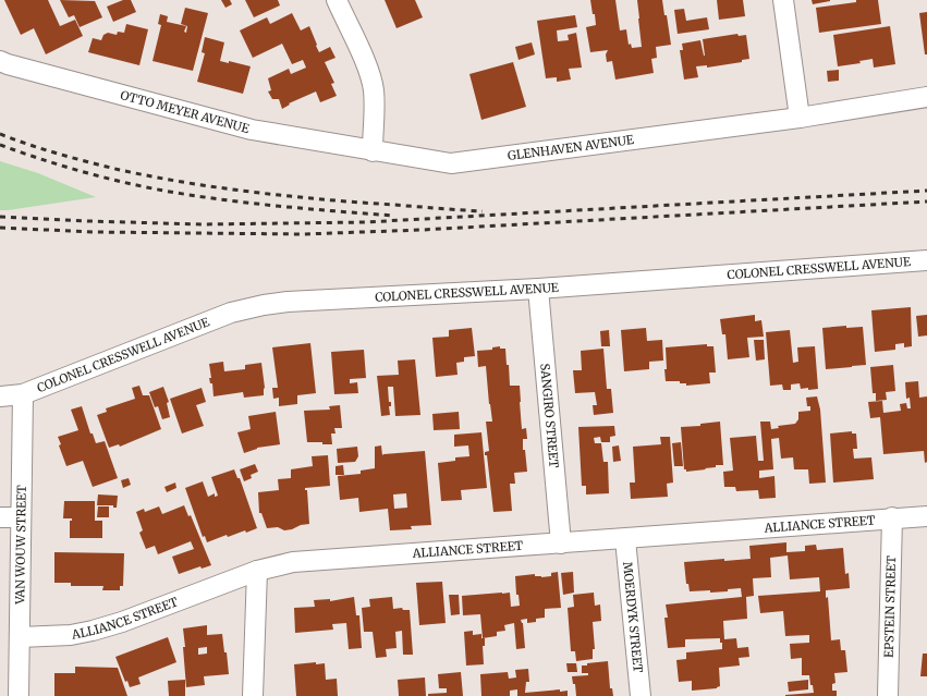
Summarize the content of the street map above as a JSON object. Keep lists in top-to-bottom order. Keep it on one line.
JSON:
{"streets":{"street":["OTTO MEYER AVENUE","GLENHAVEN AVENUE","COLONEL CRESSWELL AVENUE","SANGIRO STREET","ALLIANCE STREET","VAN WOUW STREET","EPSTEIN STREET","MOERDYK STREET"]},"crossings":[["OTTO MEYER AVENUE","GLENHAVEN AVENUE"],["COLONEL CRESSWELL AVENUE","SANGIRO STREET"],["COLONEL CRESSWELL AVENUE","VAN WOUW STREET"],["SANGIRO STREET","ALLIANCE STREET"],["ALLIANCE STREET","VAN WOUW STREET"],["ALLIANCE STREET","EPSTEIN STREET"],["ALLIANCE STREET","MOERDYK STREET"]]}
